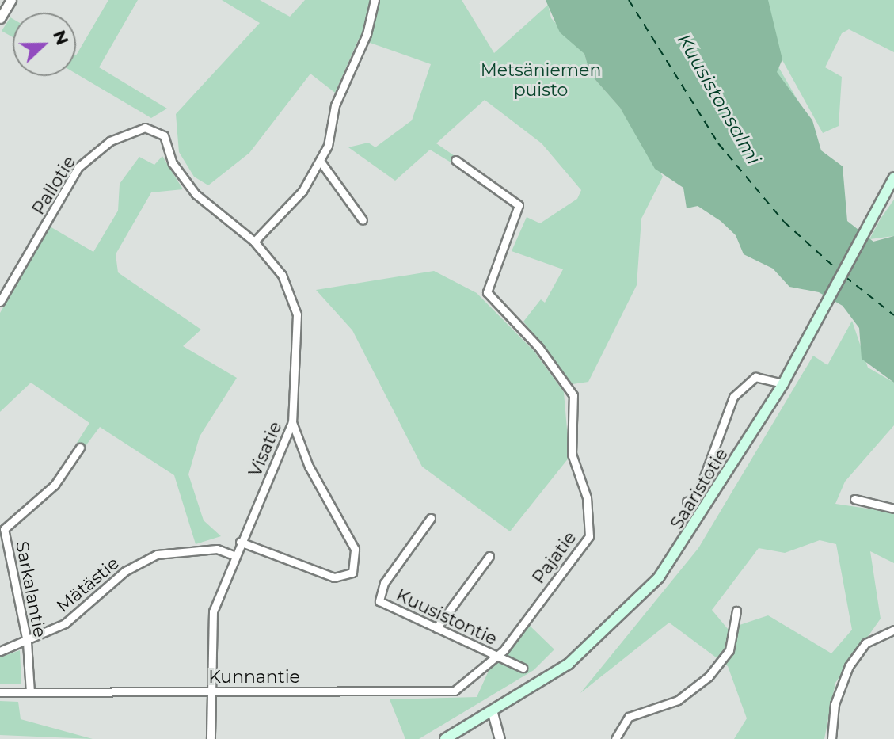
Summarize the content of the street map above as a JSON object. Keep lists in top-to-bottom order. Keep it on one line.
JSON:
{"streets":{"main road":["Saaristotie"],"street":["Pallotie","Visatie","Pajatie","Mätästie","Sarkalantie","Kuusistontie","Kunnantie"]},"crossings":[["Pallotie","Visatie"],["Visatie","Mätästie"],["Visatie","Kunnantie"],["Pajatie","Kuusistontie"],["Pajatie","Kunnantie"],["Mätästie","Sarkalantie"],["Sarkalantie","Kunnantie"],["Kuusistontie","Kunnantie"]],"water":["Kuusistonsalmi"],"parks":["Metsäniemen puisto"],"north":"right"}
